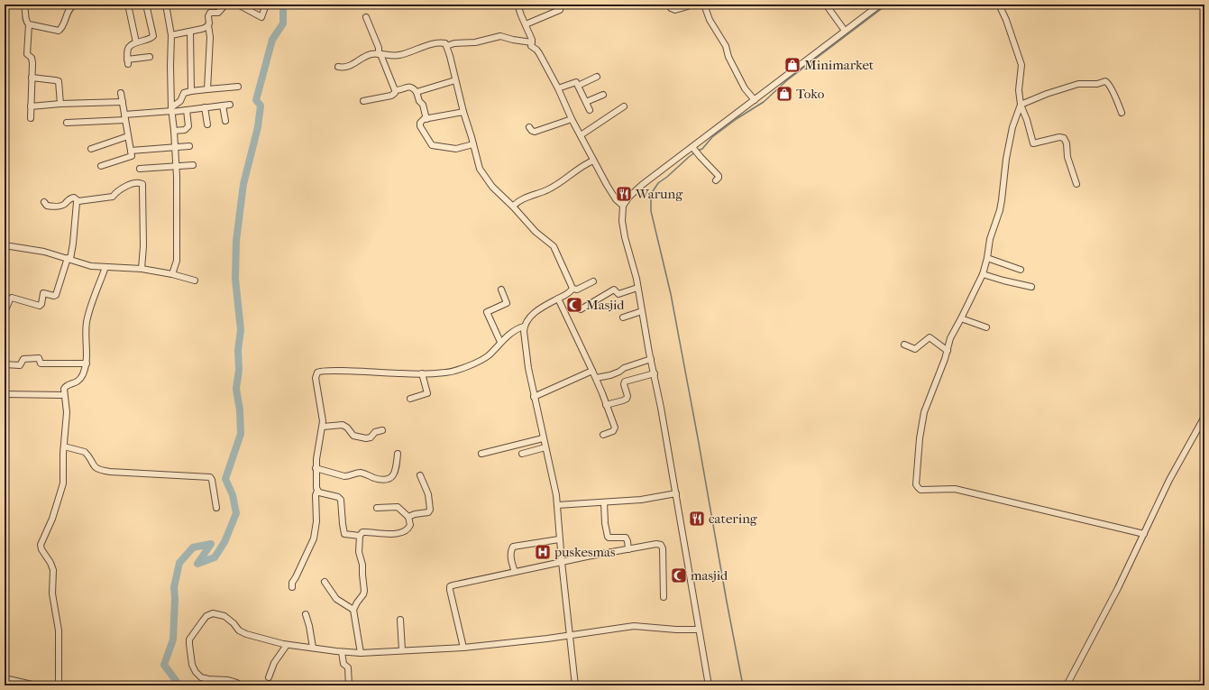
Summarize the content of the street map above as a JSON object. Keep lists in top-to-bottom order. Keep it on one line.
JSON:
{"places":{"shop":["Minimarket","Toko"],"restaurant":["Warung","catering"],"mosque":["Masjid","masjid"],"hospital":["puskesmas"]}}
